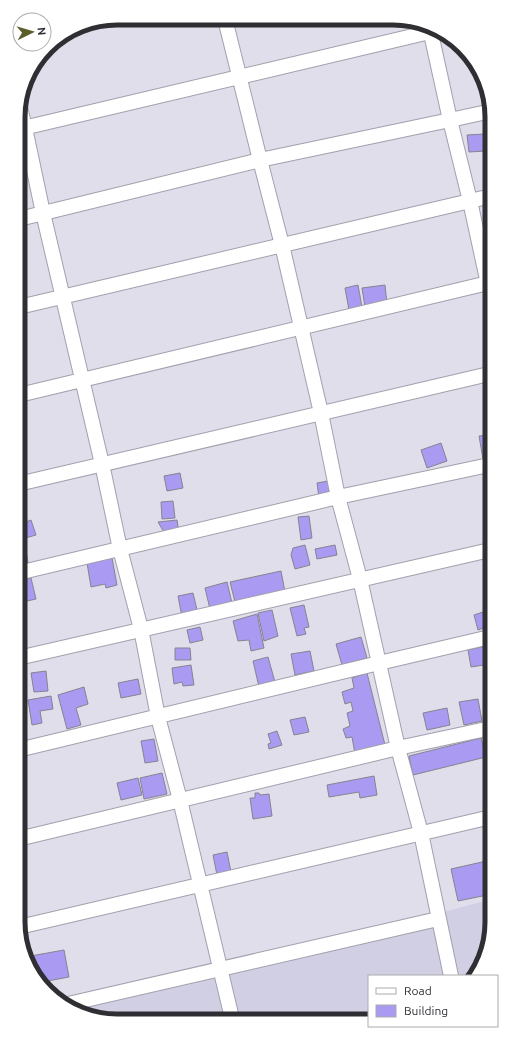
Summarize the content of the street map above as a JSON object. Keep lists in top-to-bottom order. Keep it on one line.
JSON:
{"legend":["Road","Building"],"north":"right"}
